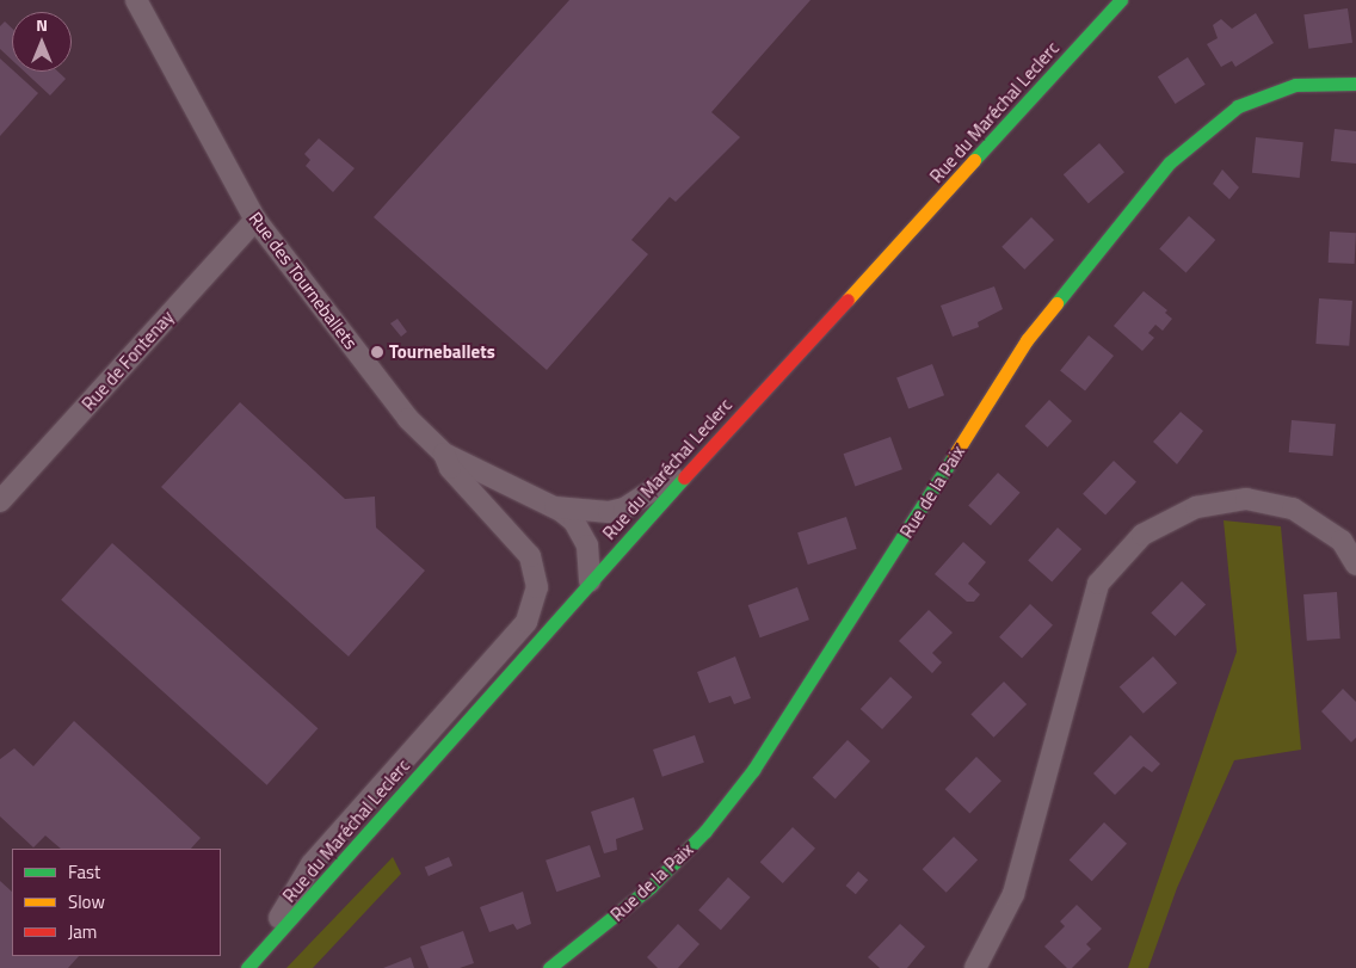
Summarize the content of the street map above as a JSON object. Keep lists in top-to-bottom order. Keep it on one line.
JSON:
{"streets":{"main road":["Rue du Maréchal Leclerc","Rue de la Paix"],"street":["Rue des Tourneballets","Rue de Fontenay"]},"crossings":[["Rue du Maréchal Leclerc","Rue des Tourneballets"],["Rue des Tourneballets","Rue de Fontenay"]],"places":["Tourneballets"],"legend":["Fast","Slow","Jam"],"north":"top"}
